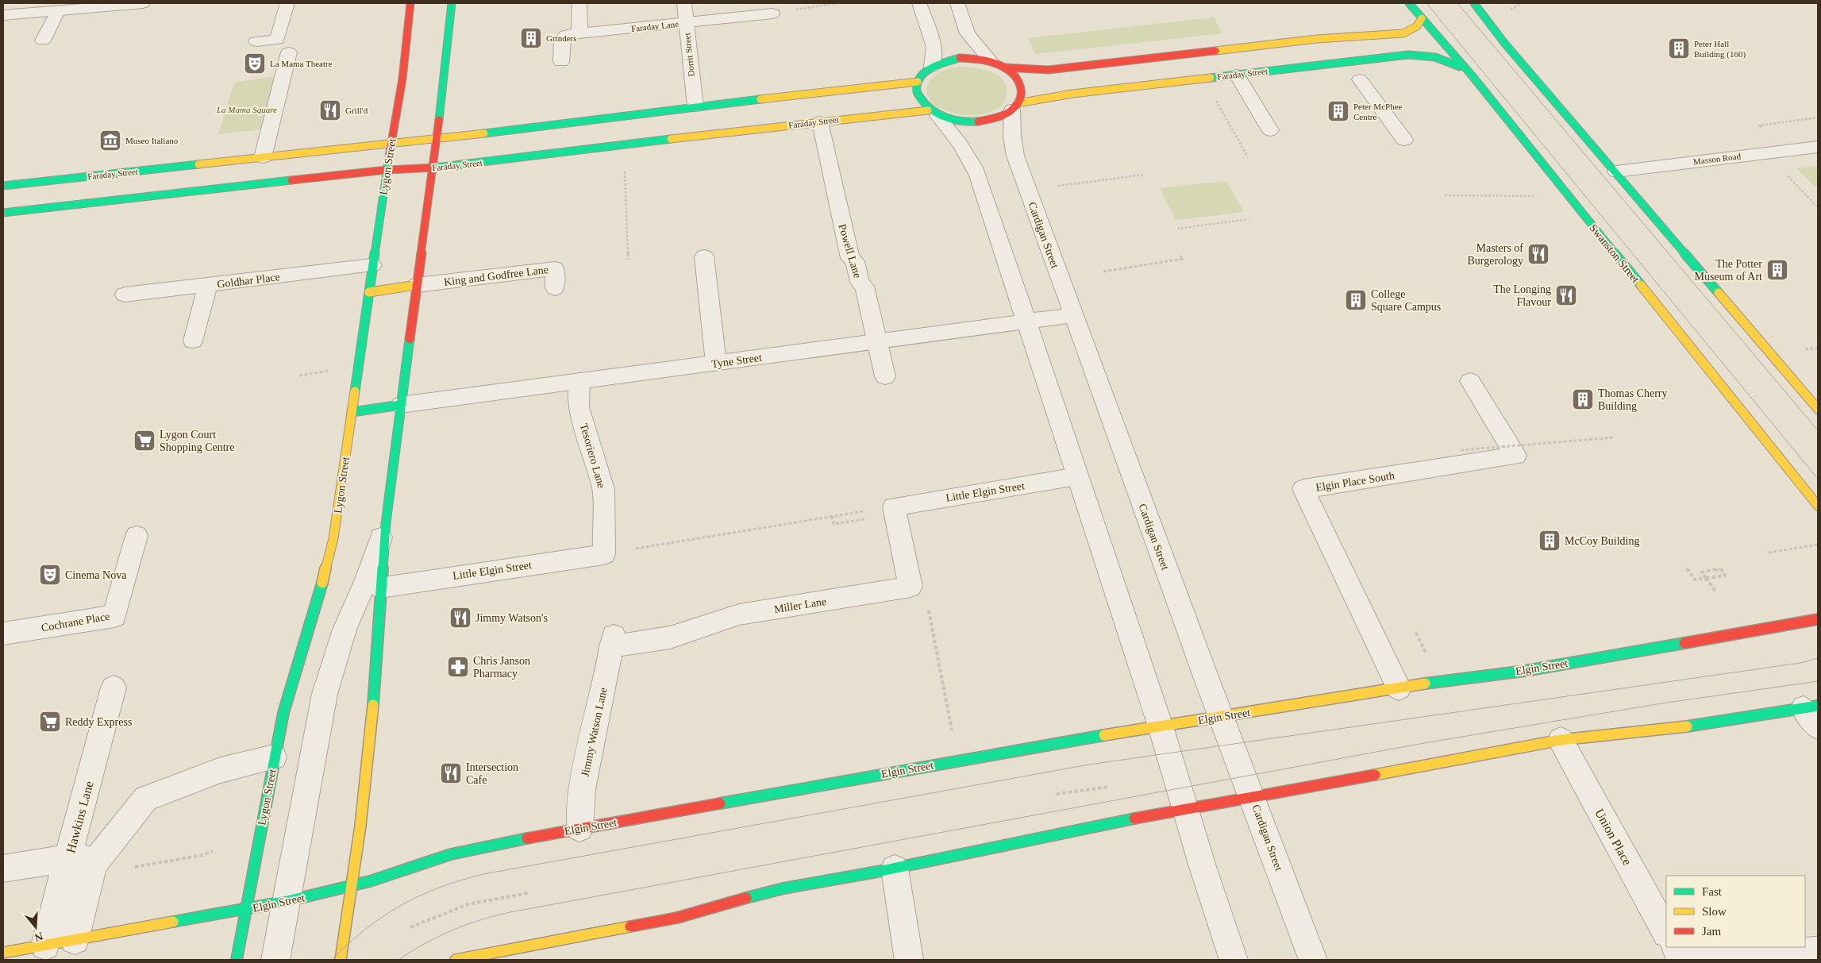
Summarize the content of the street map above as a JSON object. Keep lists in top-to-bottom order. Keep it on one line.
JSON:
{"streets":{"street":["Faraday Lane","Dorrit Street","Faraday Street","Masson Road","Lygon Street","Cardigan Street","Powell Lane","Swanston Street","King and Godfree Lane","Goldhar Place","Tyne Street","Tesoriero Lane","Elgin Place South","Little Elgin Street","Miller Lane","Cochrane Place","Elgin Street","Jimmy Watson Lane","Hawkins Lane","Union Place"]},"crossings":[["Faraday Lane","Dorrit Street"],["Dorrit Street","Faraday Street"],["Faraday Street","Lygon Street"],["Faraday Street","Cardigan Street"],["Faraday Street","Powell Lane"],["Faraday Street","Swanston Street"],["Lygon Street","Goldhar Place"],["Lygon Street","Elgin Street"],["Cardigan Street","Tyne Street"],["Cardigan Street","Elgin Street"],["Powell Lane","Tyne Street"],["Tyne Street","Tesoriero Lane"],["Tesoriero Lane","Little Elgin Street"],["Elgin Place South","Elgin Street"],["Miller Lane","Jimmy Watson Lane"],["Elgin Street","Jimmy Watson Lane"],["Elgin Street","Hawkins Lane"]],"parks":["La Mama Square"],"places":{"building":["Grinders","Peter Hall Building (160)","Peter McPhee Centre","The Potter Museum of Art","College Square Campus","Thomas Cherry Building","McCoy Building"],"theatre":["La Mama Theatre","Cinema Nova"],"restaurant":["Grill'd","Masters of Burgerology","The Longing Flavour","Jimmy Watson's","Intersection Cafe"],"museum":["Museo Italiano"],"supermarket":["Lygon Court Shopping Centre","Reddy Express"],"pharmacy":["Chris Janson Pharmacy"]},"legend":["Fast","Slow","Jam"],"north":"bottom"}
